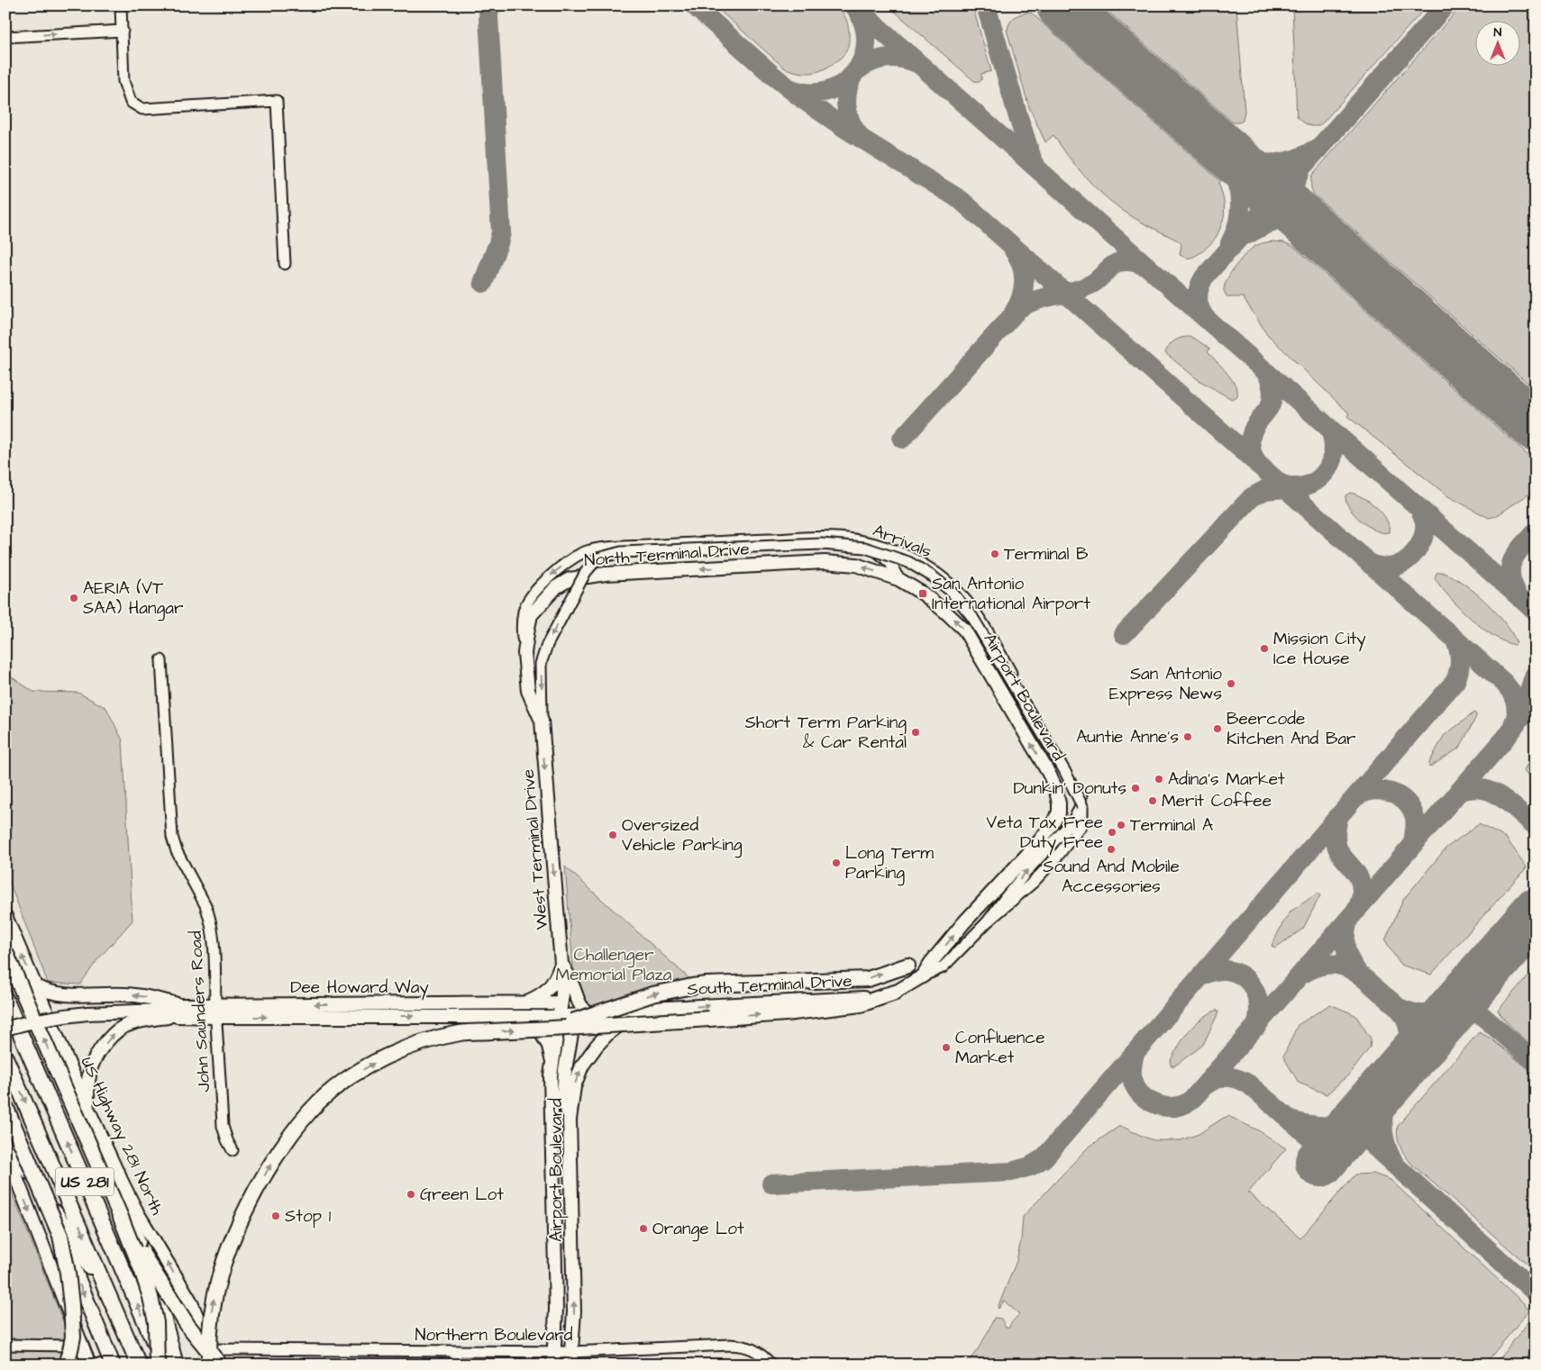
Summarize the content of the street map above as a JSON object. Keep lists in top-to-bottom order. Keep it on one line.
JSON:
{"streets":{"highway":["US 281"],"main road":["North Terminal Drive","Airport Boulevard","West Terminal Drive","South Terminal Drive","Dee Howard Way","US Highway 281 North"],"street":["Arrivals","John Saunders Road","Northern Boulevard"]},"crossings":[["Arrivals","North Terminal Drive"],["North Terminal Drive","Airport Boulevard"],["North Terminal Drive","West Terminal Drive"],["Airport Boulevard","West Terminal Drive"],["Airport Boulevard","South Terminal Drive"],["Airport Boulevard","Dee Howard Way"],["Airport Boulevard","Northern Boulevard"],["West Terminal Drive","Dee Howard Way"],["South Terminal Drive","Dee Howard Way"],["Dee Howard Way","John Saunders Road"],["US Highway 281 North","Northern Boulevard"]],"one_way":["North Terminal Drive","West Terminal Drive","South Terminal Drive"],"parks":["Challenger Memorial Plaza"],"places":{"other":["Terminal B","AERIA (VT SAA) Hangar","Mission City Ice House","San Antonio Express News","Beercode Kitchen And Bar","Short Term Parking & Car Rental","Auntie Anne’s","Adina’s Market","Dunkin' Donuts","Merit Coffee","Terminal A","Veta Tax Free Duty Free","Oversized Vehicle Parking","Sound And Mobile Accessories","Long Term Parking","Confluence Market","Green Lot","Stop 1","Orange Lot"],"transit":["San Antonio International Airport"]},"north":"top"}
